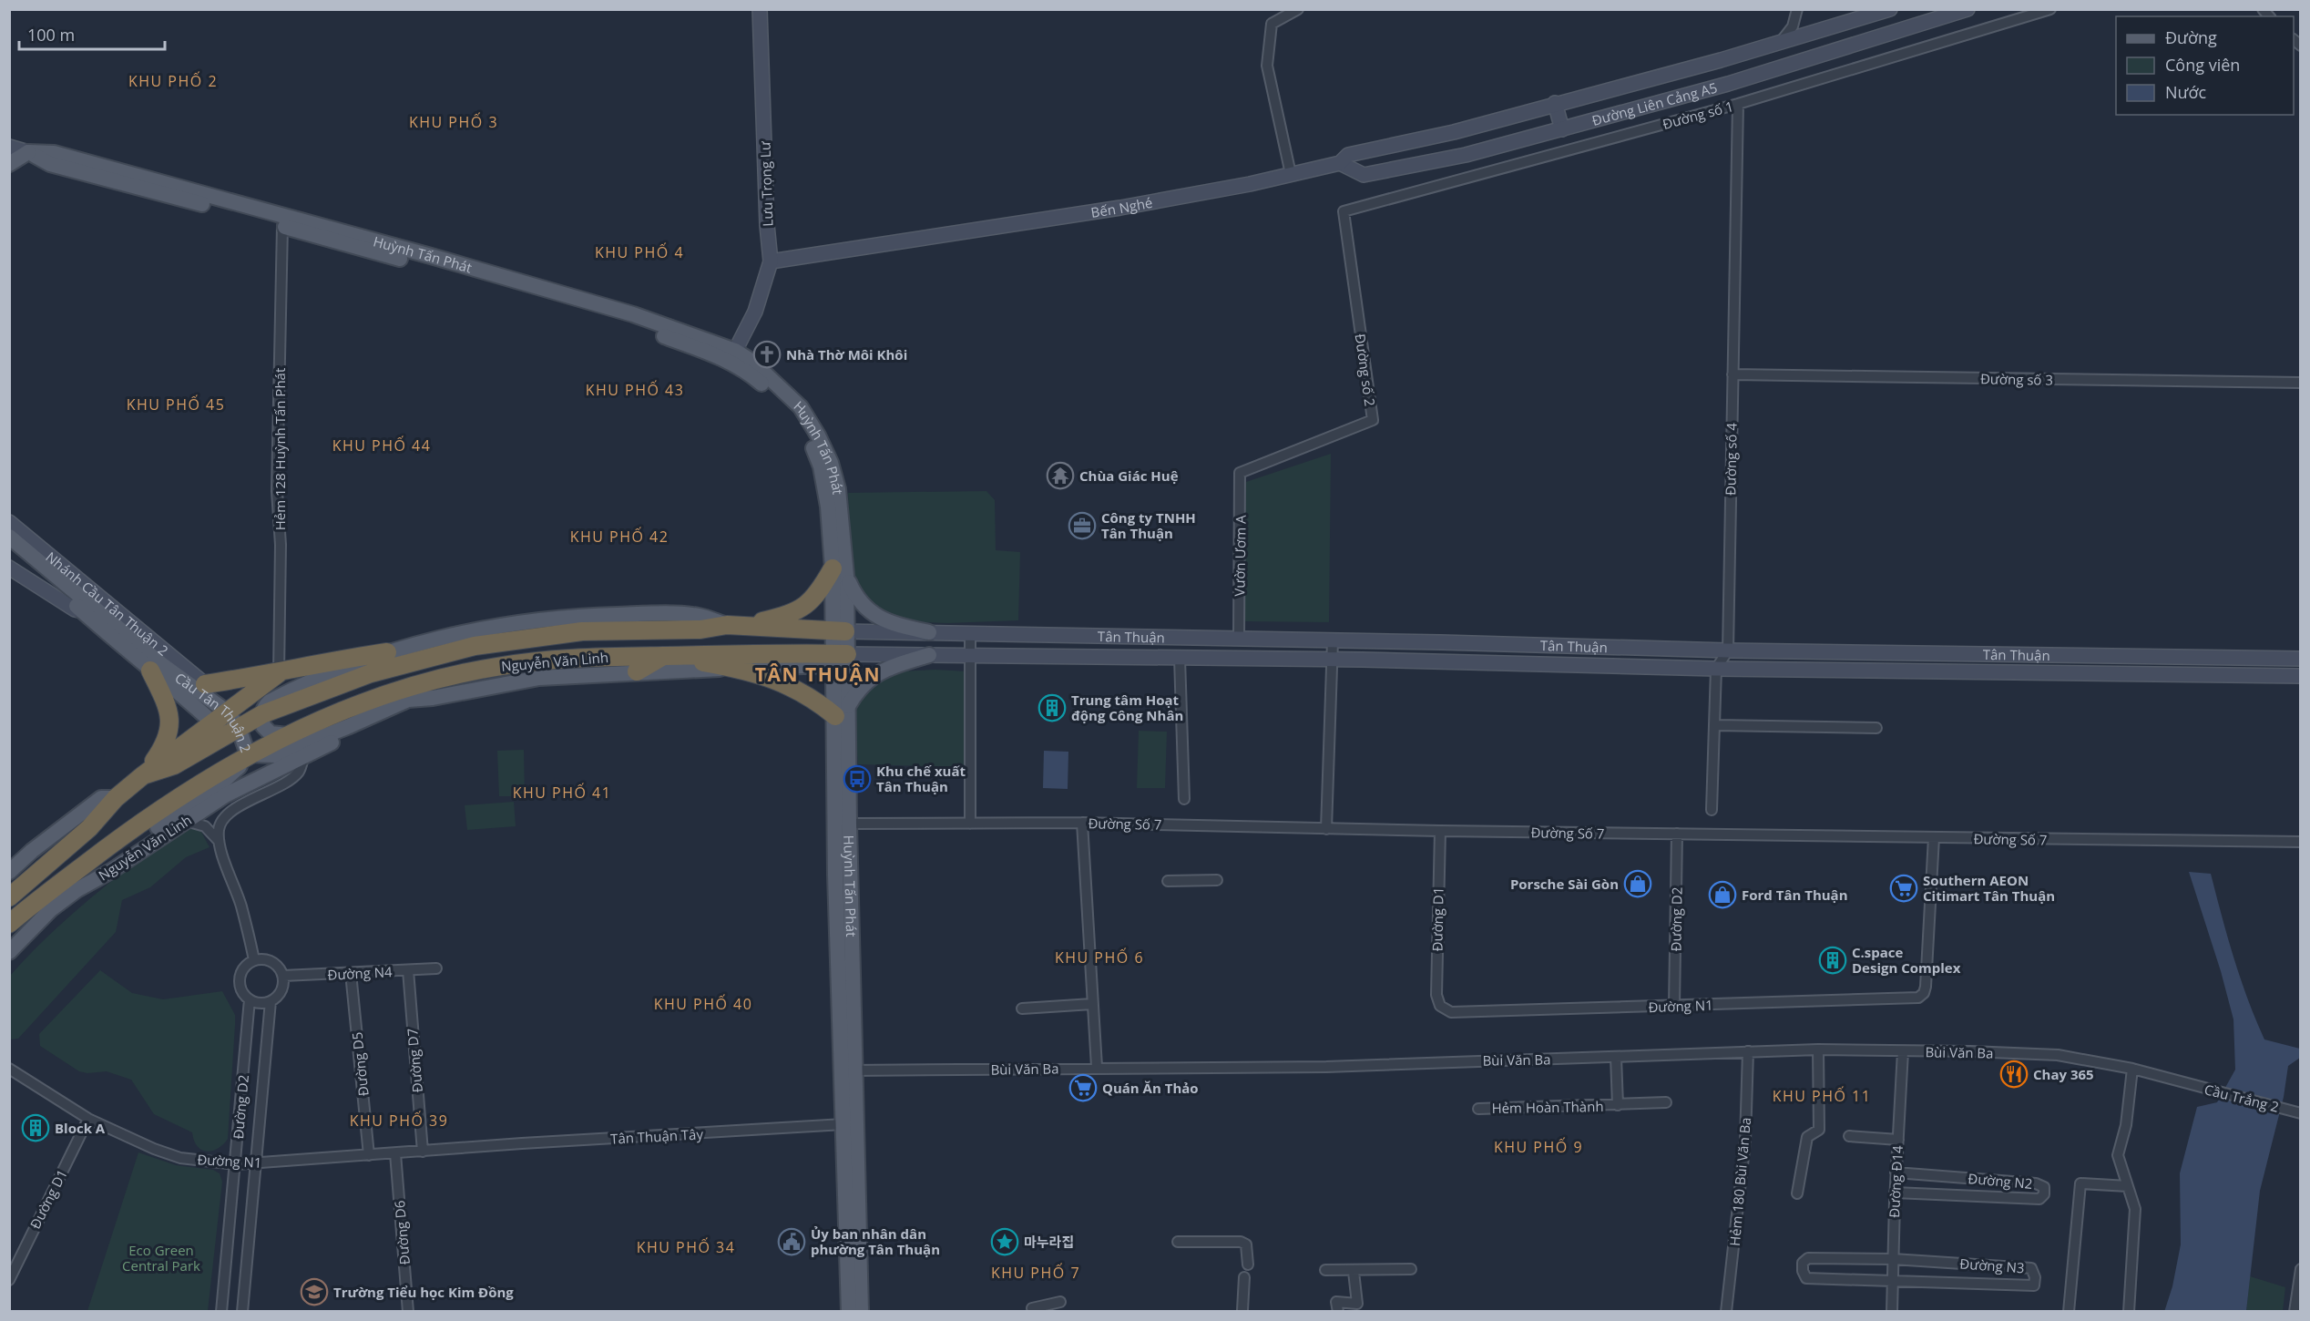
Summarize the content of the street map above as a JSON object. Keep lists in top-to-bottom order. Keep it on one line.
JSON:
{"streets":{"highway":["Nguyễn Văn Linh"],"main road":["Huỳnh Tấn Phát","Cầu Tân Thuận 2"],"street":["Đường Liên Cảng A5","Đường số 1","Lưu Trọng Lư","Bến Nghé","Đường số 2","Đường số 3","Hẻm 128 Huỳnh Tấn Phát","Đường số 4","Vườn Ươm A","Nhánh Cầu Tân Thuận 2","Tân Thuận","Đường Số 7","Đường D1","Đường D2","Đường N4","Đường N1","Bùi Văn Ba","Đường D7","Đường D5","Cầu Trắng 2","Hẻm Hoàn Thành","Tân Thuận Tây","Đường N2","Hẻm 180 Bùi Văn Ba","Đường Đ14","Đường D6","Đường N3"]},"crossings":[["Đường Liên Cảng A5","Bến Nghé"],["Đường số 1","Đường số 2"],["Đường số 1","Đường số 4"],["Lưu Trọng Lư","Bến Nghé"],["Lưu Trọng Lư","Huỳnh Tấn Phát"],["Huỳnh Tấn Phát","Hẻm 128 Huỳnh Tấn Phát"],["Huỳnh Tấn Phát","Tân Thuận"],["Huỳnh Tấn Phát","Nguyễn Văn Linh"],["Huỳnh Tấn Phát","Đường Số 7"],["Huỳnh Tấn Phát","Bùi Văn Ba"],["Huỳnh Tấn Phát","Tân Thuận Tây"],["Đường số 2","Vườn Ươm A"],["Đường số 3","Đường số 4"],["Đường số 4","Tân Thuận"],["Vườn Ươm A","Tân Thuận"],["Nhánh Cầu Tân Thuận 2","Cầu Tân Thuận 2"],["Tân Thuận","Nguyễn Văn Linh"],["Nguyễn Văn Linh","Cầu Tân Thuận 2"],["Đường Số 7","Đường D1"],["Đường Số 7","Đường D2"],["Đường Số 7","Đường N1"],["Đường D1","Đường N1"],["Đường D2","Đường N4"],["Đường D2","Đường N1"],["Đường N4","Đường D7"],["Đường N4","Đường D5"],["Đường N1","Đường D7"],["Đường N1","Đường D5"],["Đường N1","Tân Thuận Tây"],["Đường N1","Đường D6"],["Bùi Văn Ba","Cầu Trắng 2"],["Bùi Văn Ba","Hẻm Hoàn Thành"],["Bùi Văn Ba","Hẻm 180 Bùi Văn Ba"],["Bùi Văn Ba","Đường Đ14"],["Đường N2","Đường Đ14"],["Đường Đ14","Đường N3"]],"districts":["KHU PHỐ 2","KHU PHỐ 3","KHU PHỐ 4","KHU PHỐ 43","KHU PHỐ 45","KHU PHỐ 44","KHU PHỐ 42","TÂN THUẬN","KHU PHỐ 41","KHU PHỐ 6","KHU PHỐ 40","KHU PHỐ 11","KHU PHỐ 39","KHU PHỐ 9","KHU PHỐ 34","KHU PHỐ 7"],"parks":["Eco Green Central Park"],"places":{"church":["Nhà Thờ Môi Khôi"],"temple":["Chùa Giác Huệ"],"office":["Công ty TNHH Tân Thuận"],"building":["Trung tâm Hoạt động Công Nhân","C.space Design Complex","Block A"],"bus stop":["Khu chế xuất Tân Thuận"],"shop":["Porsche Sài Gòn","Ford Tân Thuận"],"supermarket":["Southern AEON Citimart Tân Thuận","Quán Ăn Thảo"],"restaurant":["Chay 365"],"public building":["Ủy ban nhân dân phường Tân Thuận"],"place":["마누라집"],"school or university":["Trường Tiểu học Kim Đồng"]},"legend":["Đường","Công viên","Nước"],"scale_bar":"100 m"}
